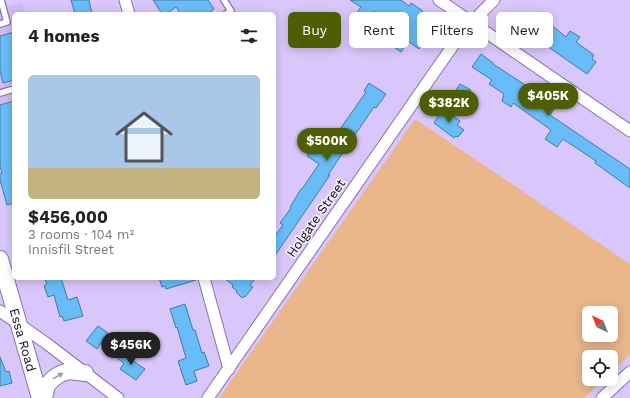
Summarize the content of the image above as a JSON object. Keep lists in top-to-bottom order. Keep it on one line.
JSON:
{"streets":{"main road":["Essa Road"],"street":["Holgate Street"]},"north":"top left","page":{"chip":["Buy","Rent","Filters","New"],"heading":"4 homes","list":[{"name":"$456,000","note":"3 rooms · 104 m² · Innisfil Street"}],"price":["$405K","$382K","$500K","$456K"]}}
